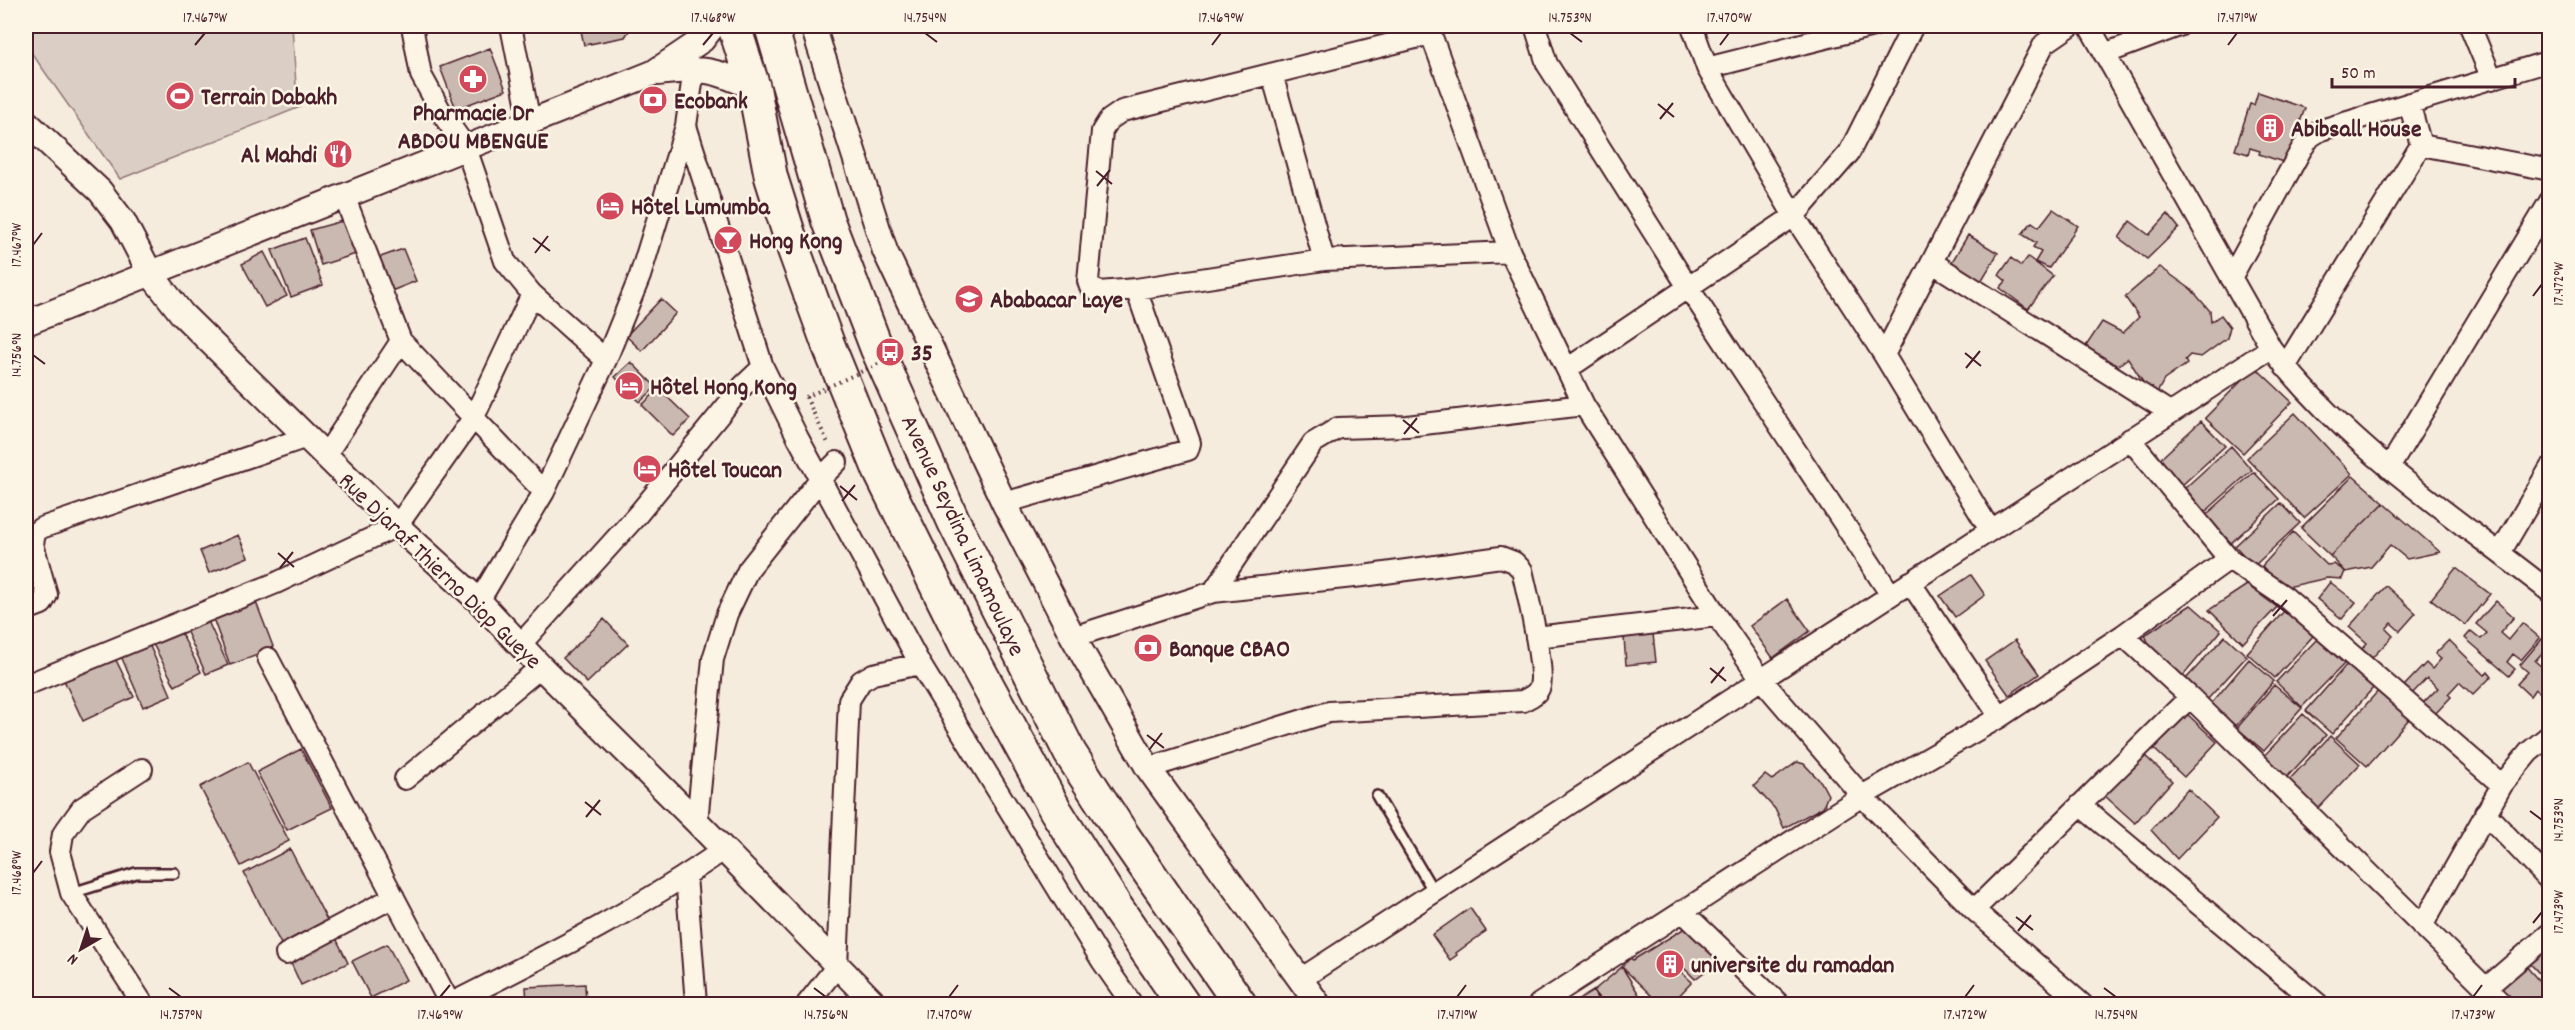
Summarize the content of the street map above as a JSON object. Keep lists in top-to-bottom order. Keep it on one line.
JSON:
{"streets":{"highway":["Avenue Seydina Limamoulaye"],"street":["Rue Djaraf Thierno Diop Gueye"]},"places":{"pharmacy":["Pharmacie Dr ABDOU MBENGUE"],"sports":["Terrain Dabakh"],"bank":["Ecobank","Banque CBAO"],"building":["Abibsall House","universite du ramadan"],"restaurant":["Al Mahdi"],"hotel":["Hôtel Lumumba","Hôtel Hong Kong","Hôtel Toucan"],"bar":["Hong Kong"],"school or university":["Ababacar Laye"],"bus stop":["35"]},"scale_bar":"50 m","north":"bottom left","coordinates":["17.467°W","17.468°W","14.754°N","17.469°W","14.753°N","17.470°W","17.471°W","17.472°W","14.756°N","17.473°W","14.757°N"]}
